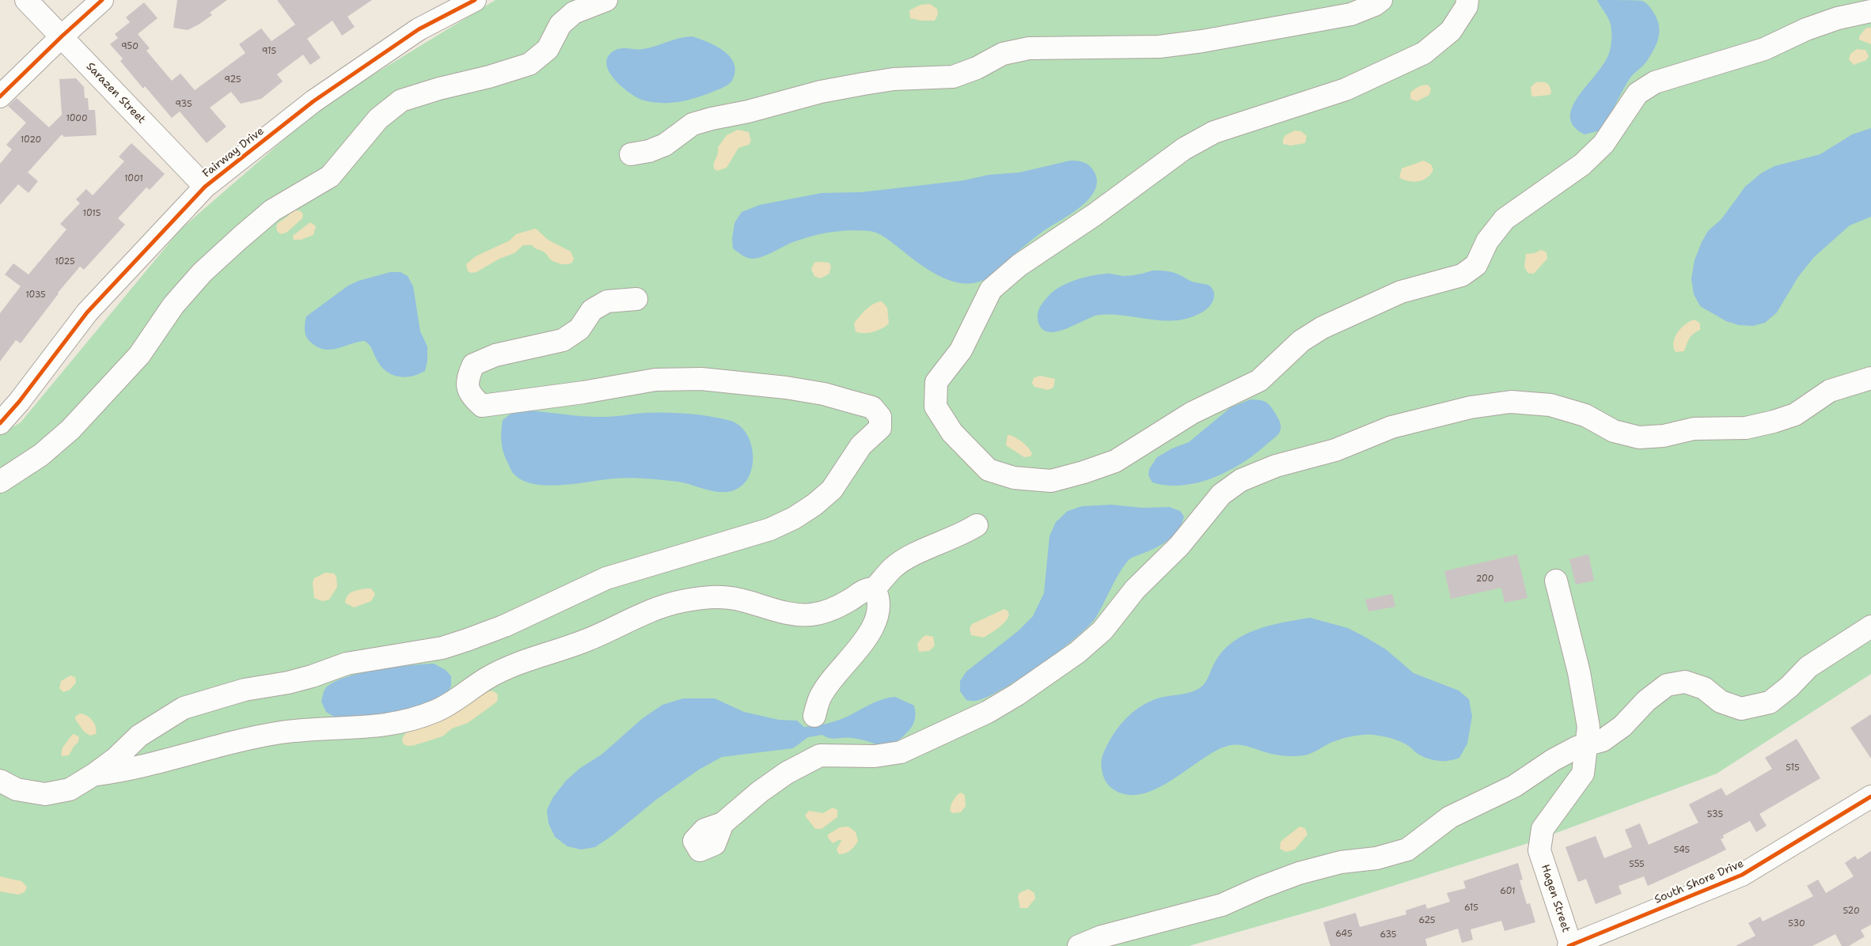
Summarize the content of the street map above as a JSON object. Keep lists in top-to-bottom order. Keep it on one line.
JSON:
{"streets":{"street":["Sarazen Street","Fairway Drive","South Shore Drive","Hagen Street"]},"crossings":[["Sarazen Street","Fairway Drive"],["South Shore Drive","Hagen Street"]],"house_numbers":["950","915","925","935","1000","1020","1001","1015","1025","1035","200","515","535","545","555","601","615","520","625","530","645","635"]}
